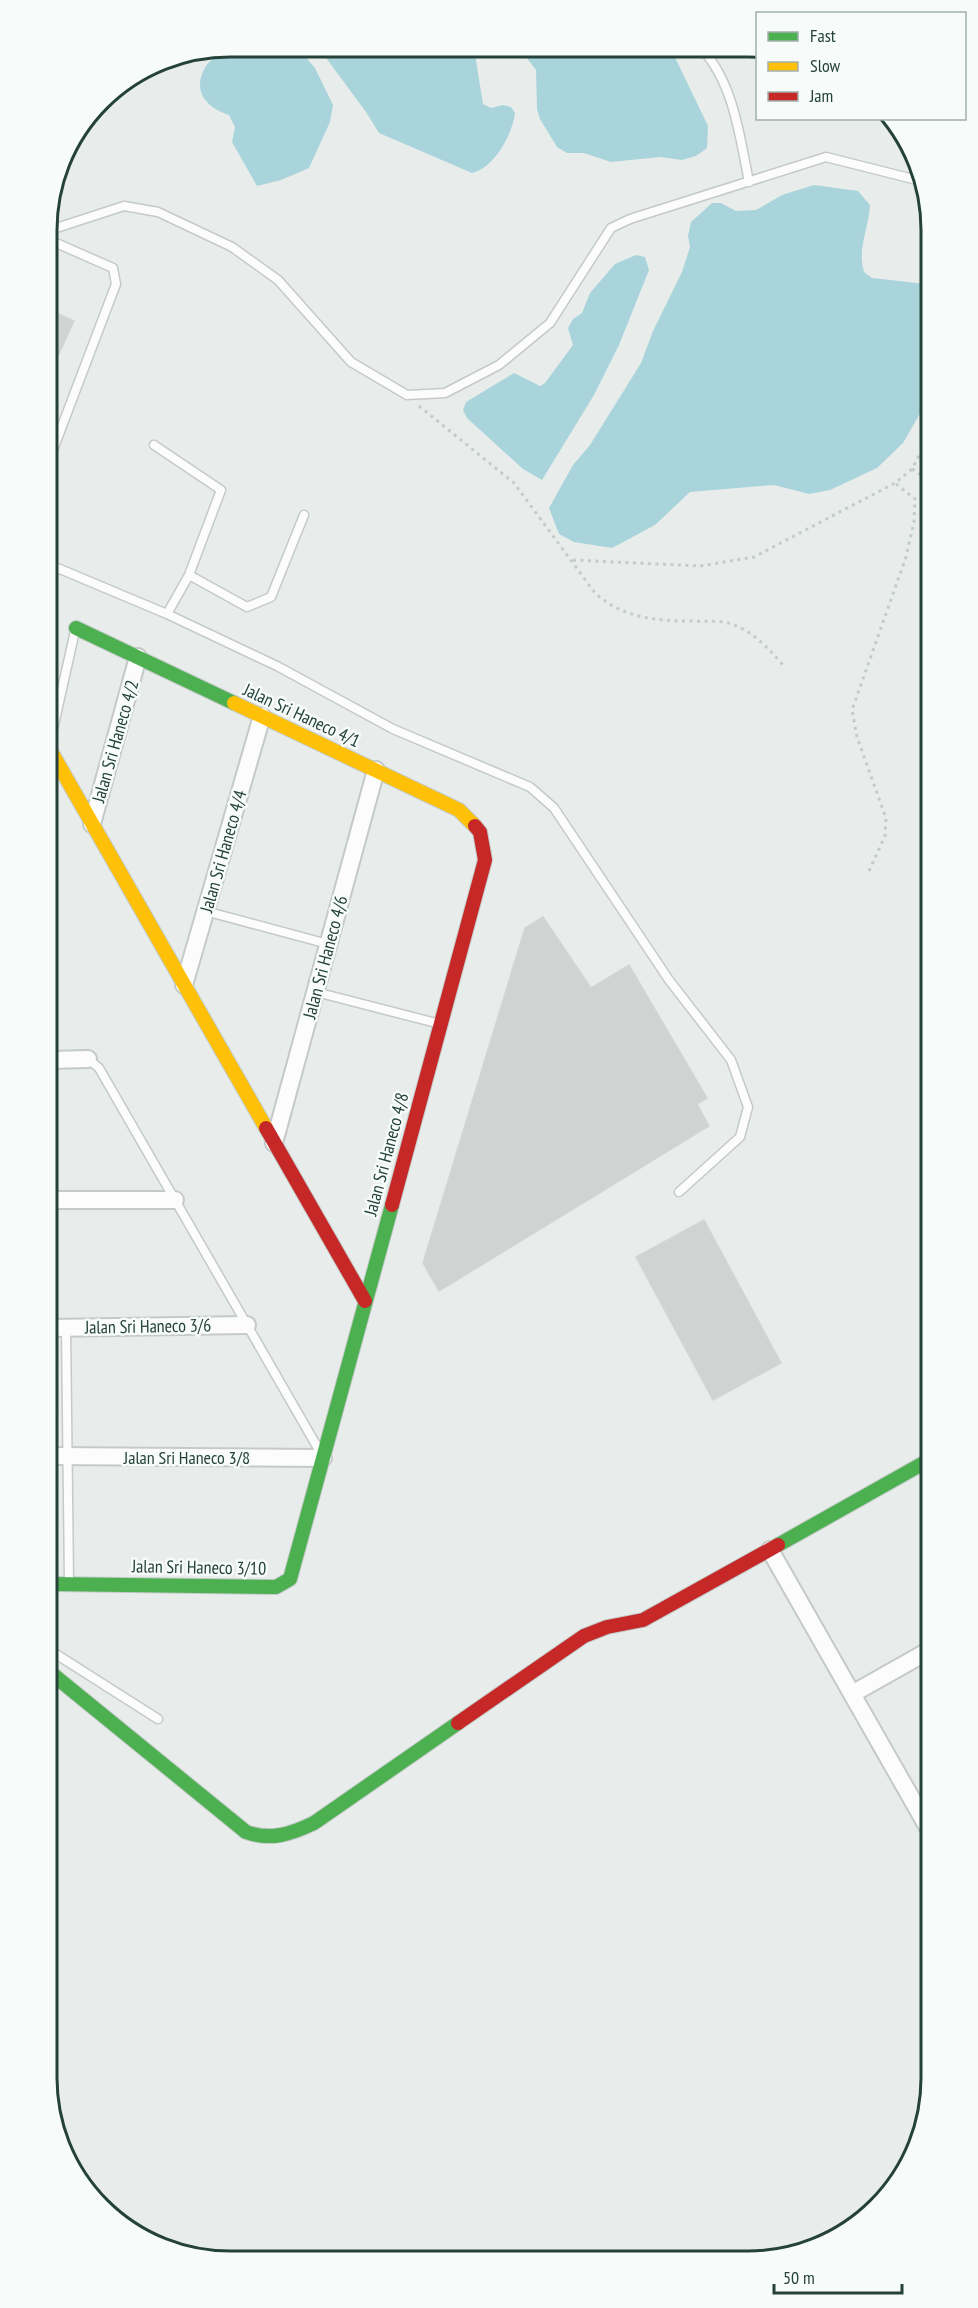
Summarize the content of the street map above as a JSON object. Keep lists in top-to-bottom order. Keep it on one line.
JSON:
{"streets":{"street":["Jalan Sri Haneco 4/1","Jalan Sri Haneco 4/2","Jalan Sri Haneco 4/4","Jalan Sri Haneco 4/6","Jalan Sri Haneco 4/8","Jalan Sri Haneco 3/6","Jalan Sri Haneco 3/8","Jalan Sri Haneco 3/10"]},"crossings":[["Jalan Sri Haneco 4/1","Jalan Sri Haneco 4/2"],["Jalan Sri Haneco 4/1","Jalan Sri Haneco 4/4"],["Jalan Sri Haneco 4/1","Jalan Sri Haneco 4/6"],["Jalan Sri Haneco 4/1","Jalan Sri Haneco 4/8"],["Jalan Sri Haneco 4/8","Jalan Sri Haneco 3/8"],["Jalan Sri Haneco 4/8","Jalan Sri Haneco 3/10"],["Jalan Sri Haneco 3/8","Jalan Sri Haneco 3/10"]],"legend":["Fast","Slow","Jam"],"scale_bar":"50 m"}
